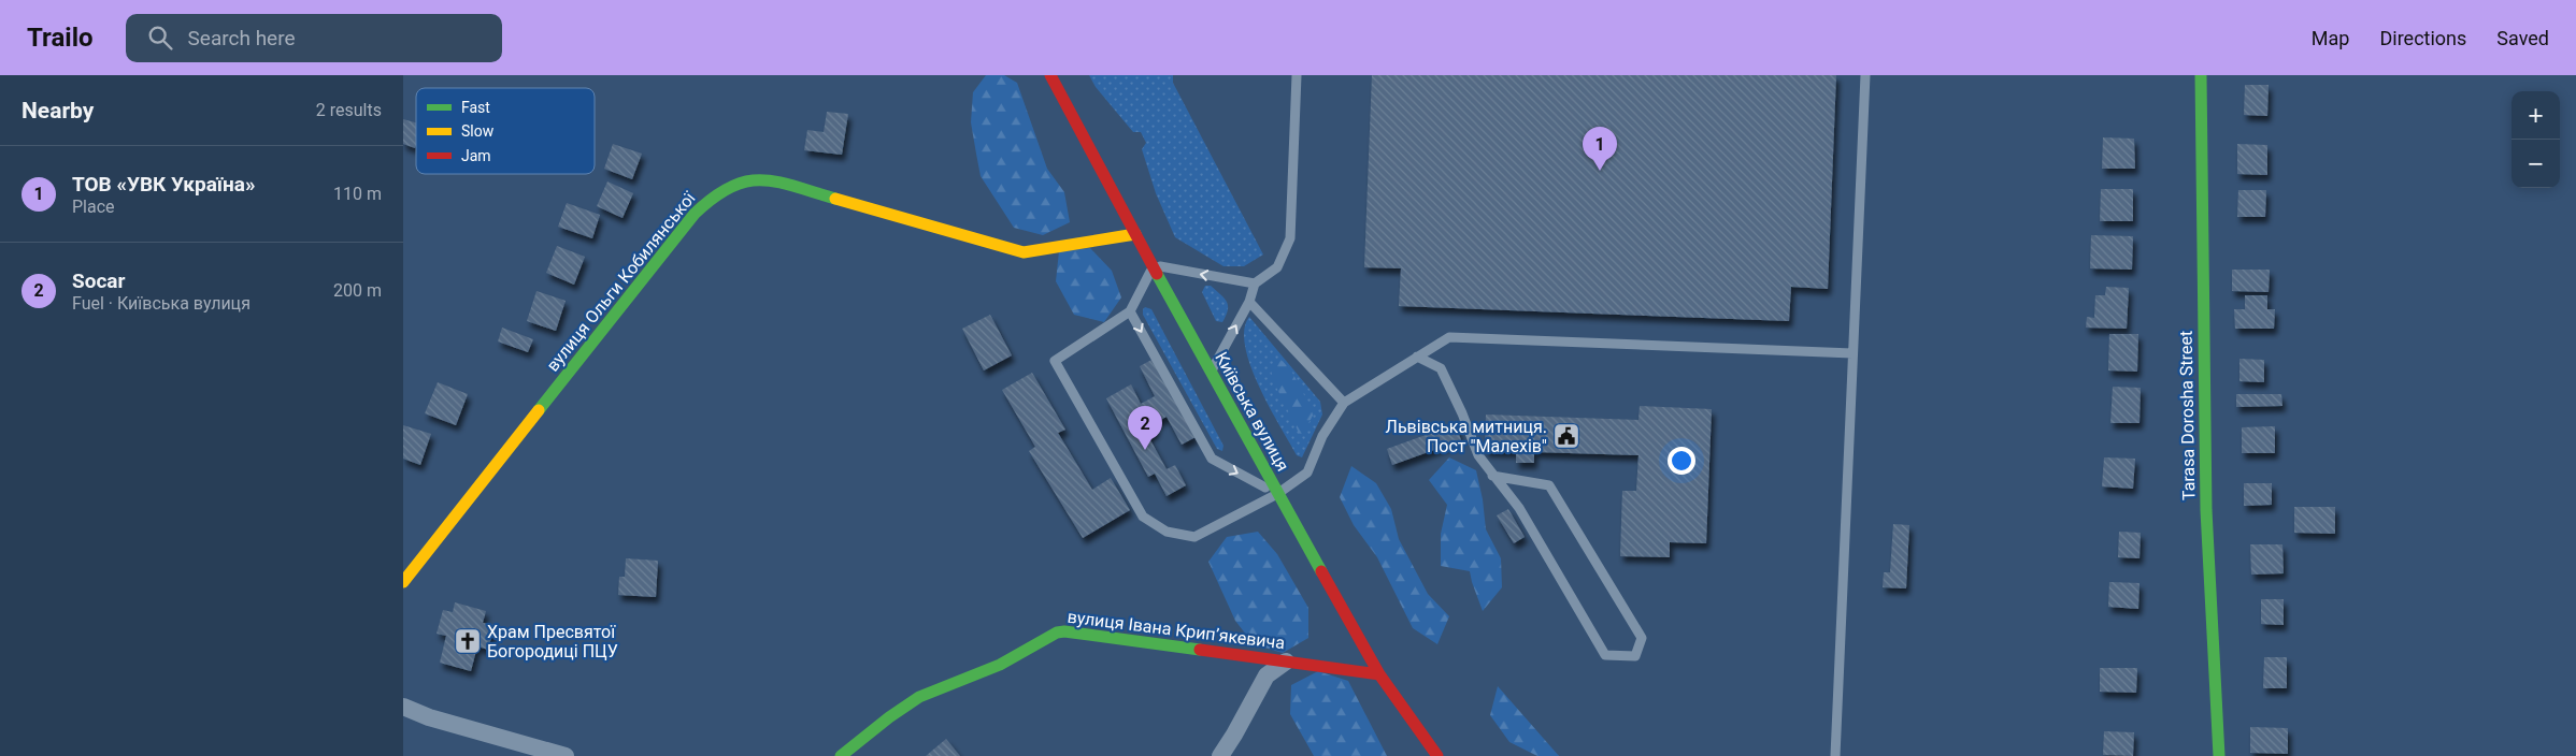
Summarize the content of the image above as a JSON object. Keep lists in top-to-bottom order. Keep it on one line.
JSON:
{"streets":{"main road":["вулиця Ольги Кобилянської","Київська вулиця","Tarasa Dorosha Street","вулиця Івана Крипʼякевича"]},"crossings":[["вулиця Ольги Кобилянської","Київська вулиця"],["Київська вулиця","вулиця Івана Крипʼякевича"]],"places":{"public building":["Львівська митниця. Пост \"Малехів\""],"church":["Храм Пресвятої Богородиці ПЦУ"]},"legend":["Fast","Slow","Jam"],"page":{"header":"Trailo","search":"Search here","nav":["Map","Directions","Saved"],"heading":["Nearby","2 results"],"map_buttons":["+","−"],"pins":["1","2"],"list":[{"mark":"1","name":"ТОВ «УВК Україна»","note":"Place","value":"110 m"},{"mark":"2","name":"Socar","note":"Fuel · Київська вулиця","value":"200 m"}]}}
